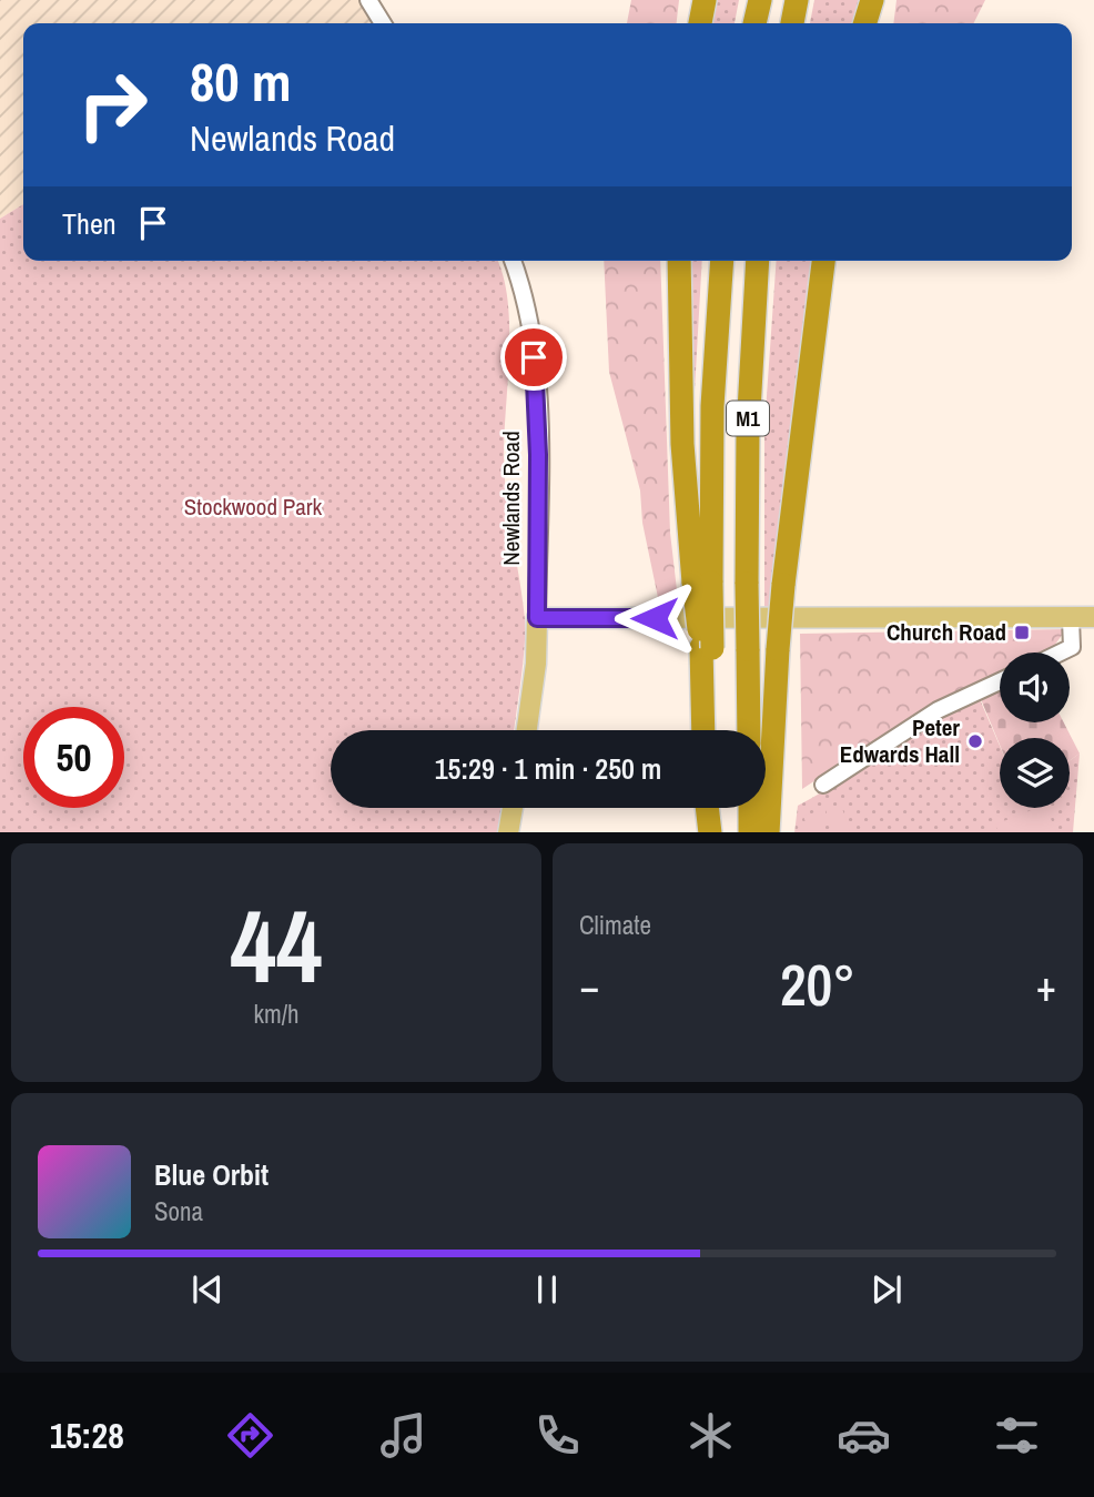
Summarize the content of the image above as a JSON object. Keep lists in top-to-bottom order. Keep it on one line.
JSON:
{"streets":{"highway":["M1"],"main road":["Newlands Road"]},"parks":["Stockwood Park"],"places":{"transit":["Church Road"],"other":["Peter Edwards Hall"]},"page":{"turn":["80 m","Newlands Road"],"then":"Then","limit":"50","trip":"15:29 · 1 min · 250 m","tile":[["44","km/h"],"Climate"],"heat":["−","20°","+"],"song":["Blue Orbit","Sona"],"tabs":"15:28"}}
